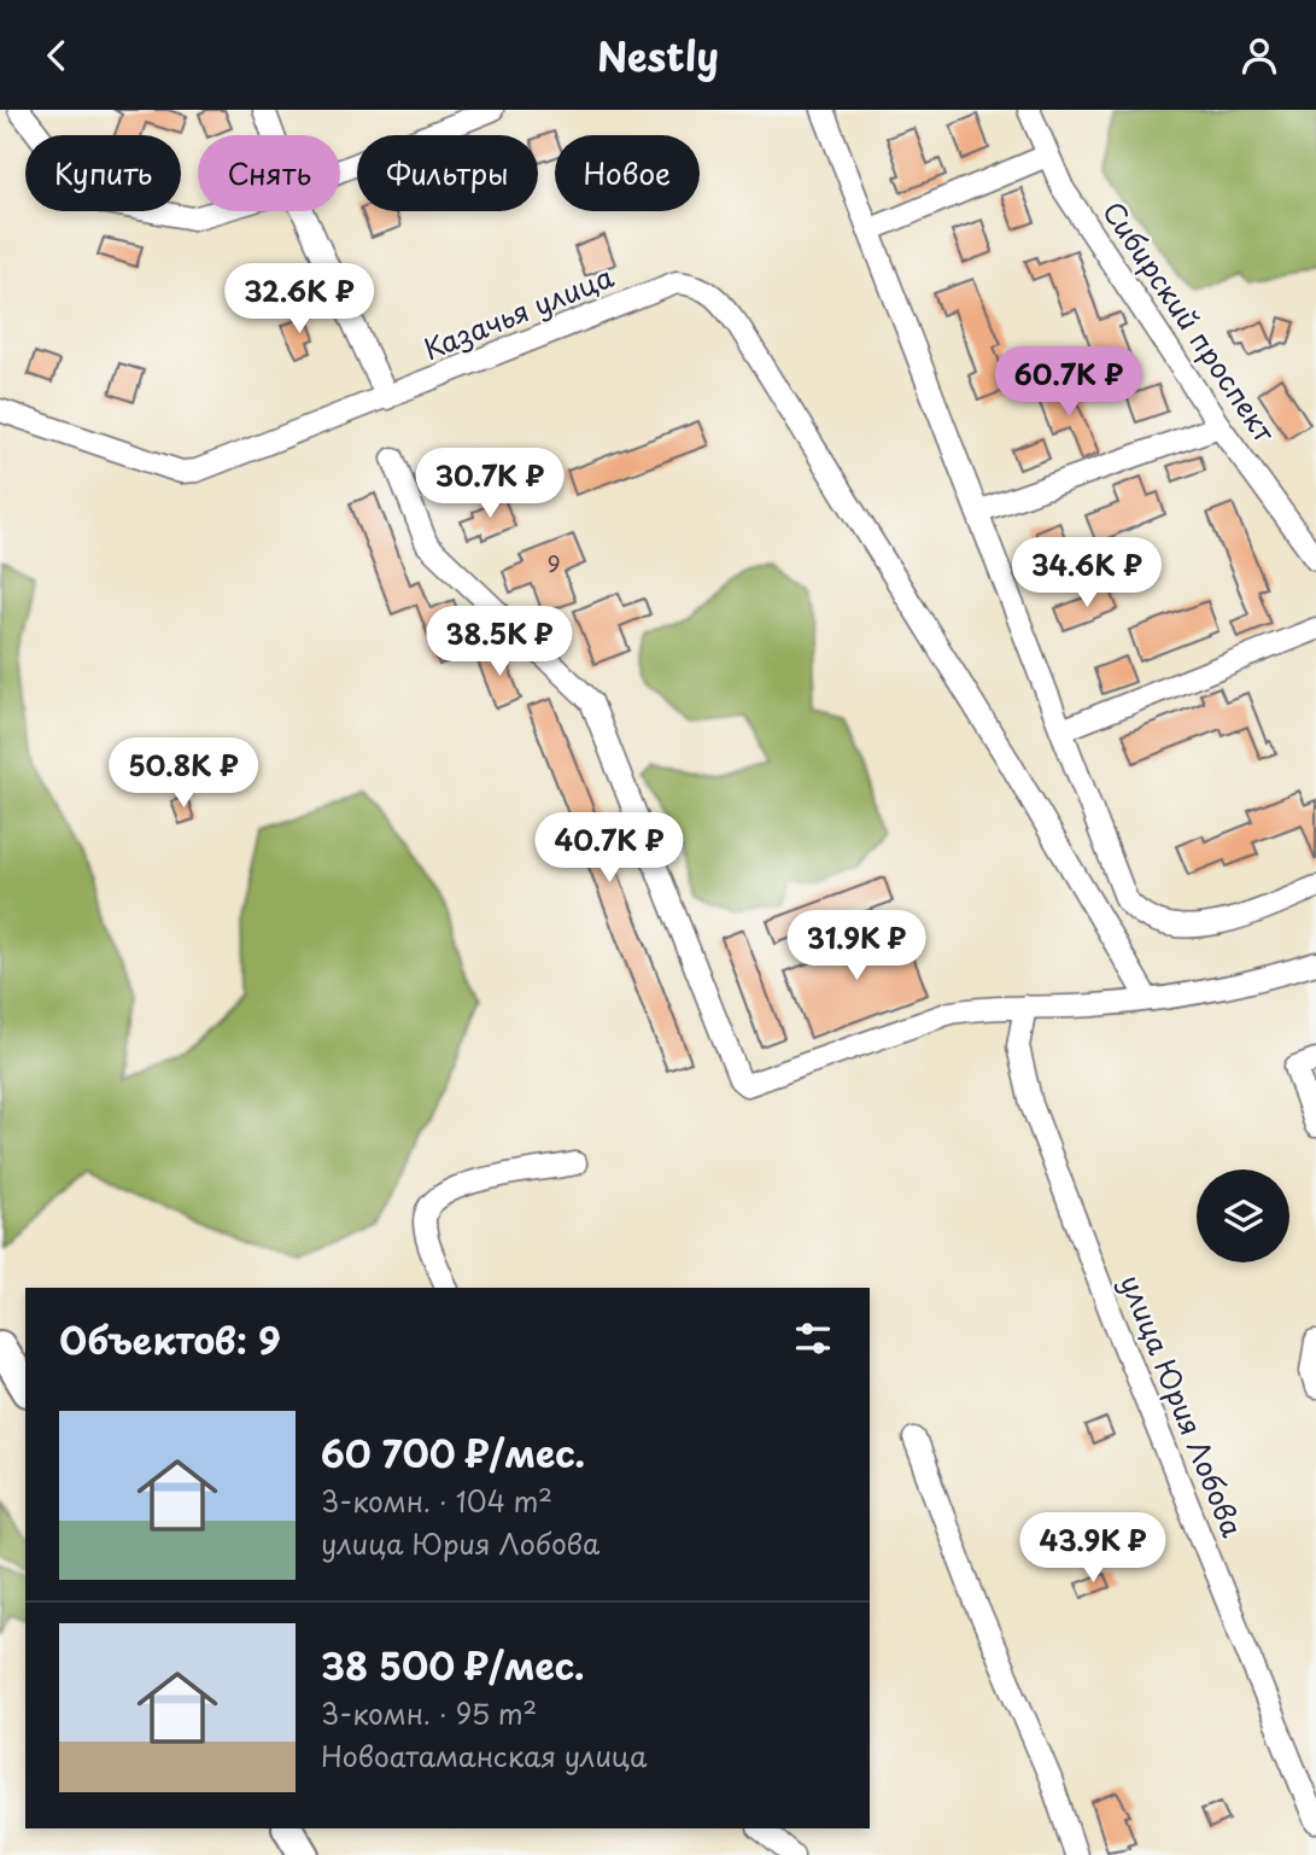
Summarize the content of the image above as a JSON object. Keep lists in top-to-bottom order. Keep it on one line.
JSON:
{"streets":{"street":["Казачья улица","Сибирский проспект","улица Юрия Лобова"]},"house_numbers":["9"],"page":{"header":"Nestly","chip":["Купить","Снять","Фильтры","Новое"],"price":["32.6K ₽","60.7K ₽","30.7K ₽","34.6K ₽","38.5K ₽","50.8K ₽","40.7K ₽","31.9K ₽","43.9K ₽"],"heading":"Объектов: 9","list":[{"name":"60 700 ₽/мес.","note":"3-комн. · 104 m² · улица Юрия Лобова"},{"name":"38 500 ₽/мес.","note":"3-комн. · 95 m² · Новоатаманская улица"}]}}
